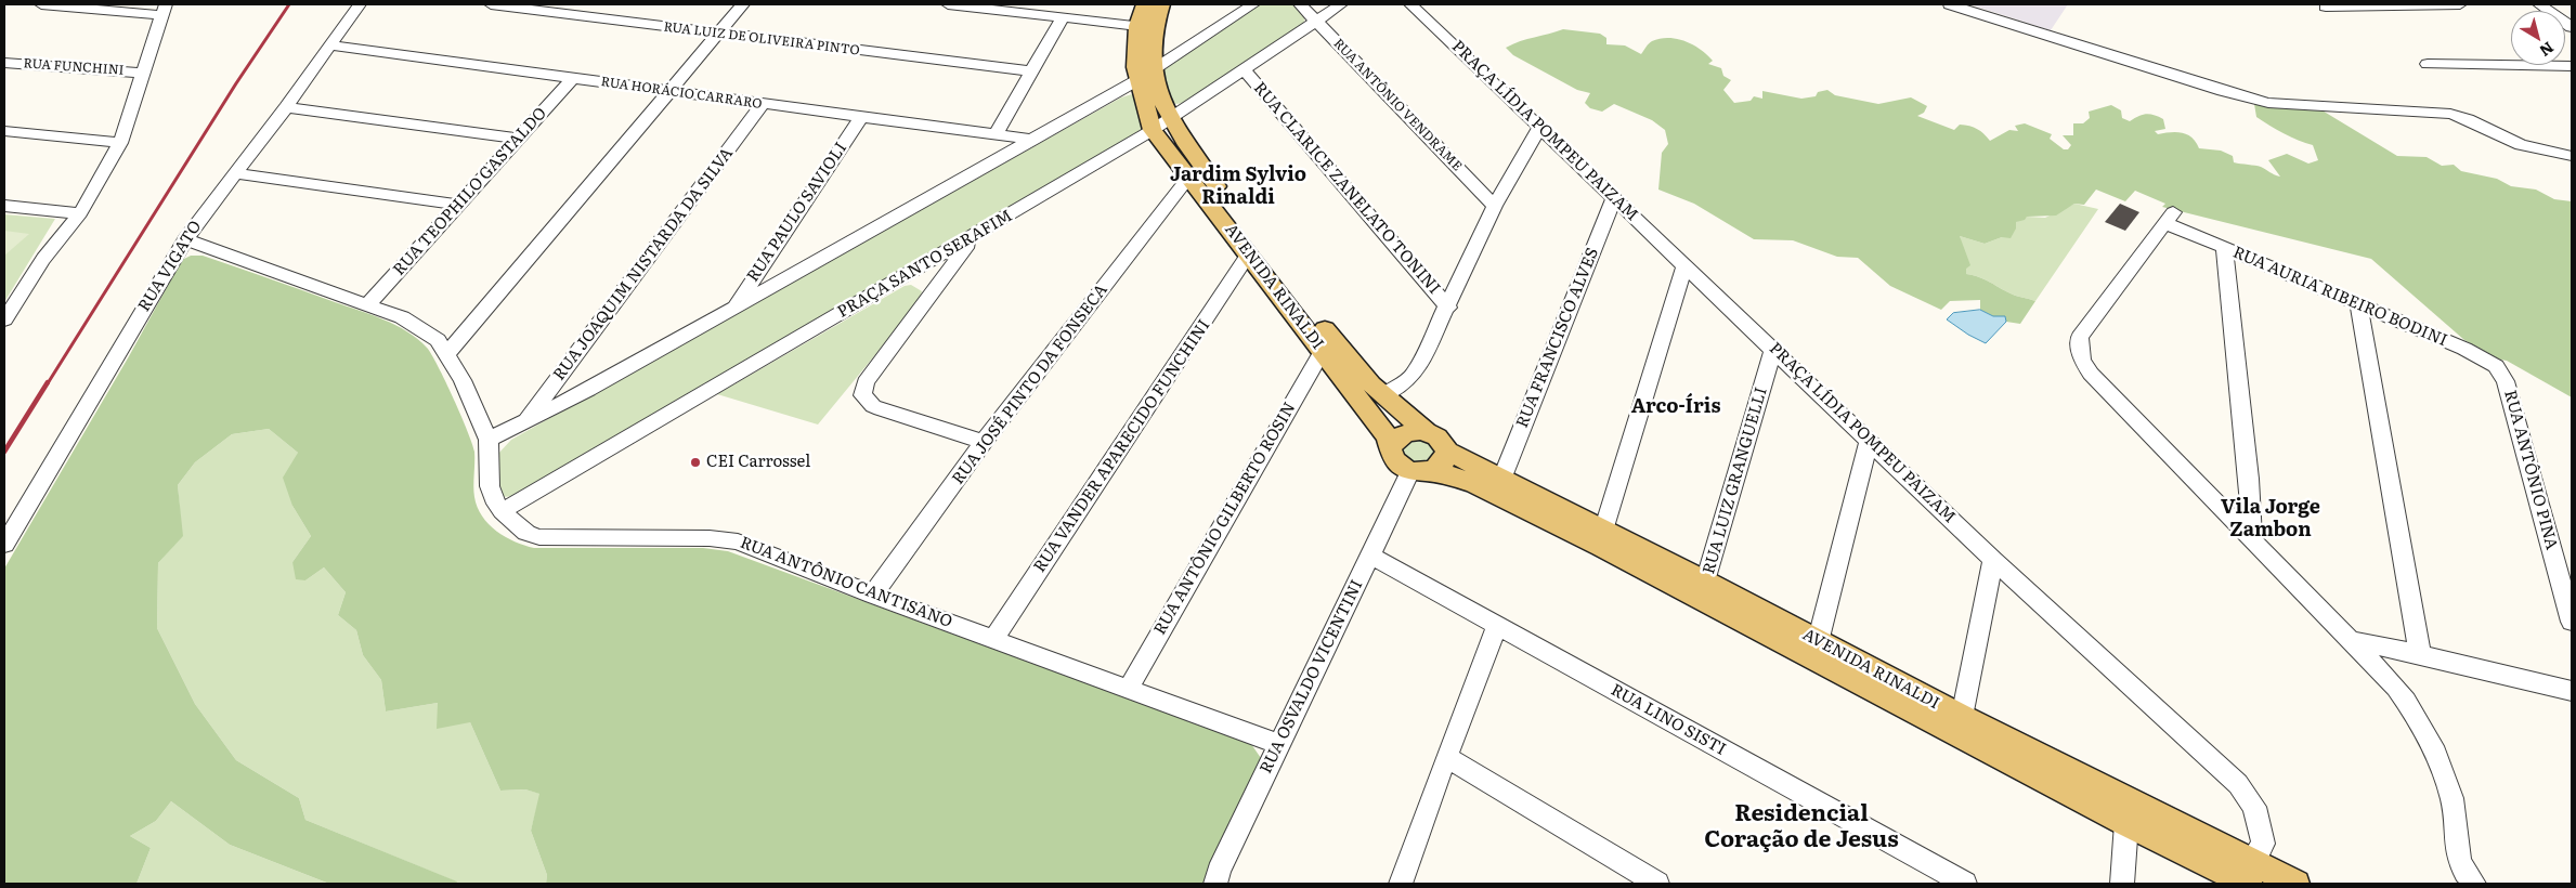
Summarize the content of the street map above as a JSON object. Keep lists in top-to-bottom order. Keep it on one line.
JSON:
{"streets":{"main road":["AVENIDA RINALDI"],"street":["RUA LUIZ DE OLIVEIRA PINTO","RUA FUNCHINI","RUA HORÁCIO CARRARO","RUA ANTÔNIO VENDRAME","PRAÇA LÍDIA POMPEU PAIZAM","RUA CLARICE ZANELATO TONINI","RUA TEOPHILO GASTALDO","RUA PAULO SAVIOLI","RUA JOAQUIM NISTARDA DA SILVA","PRAÇA SANTO SERAFIM","RUA VIGATO","RUA AURIA RIBEIRO BODINI","RUA FRANCISCO ALVES","RUA JOSÉ PINTO DA FONSECA","RUA VANDER APARECIDO FUNCHINI","RUA ANTÔNIO PINA","RUA LUIZ GRANGUELLI","RUA ANTÔNIO GILBERTO ROSIN","RUA ANTÔNIO CANTISANO","RUA OSVALDO VICENTINI","RUA LINO SISTI"]},"crossings":[["RUA HORÁCIO CARRARO","RUA TEOPHILO GASTALDO"],["RUA HORÁCIO CARRARO","RUA PAULO SAVIOLI"],["RUA HORÁCIO CARRARO","RUA JOAQUIM NISTARDA DA SILVA"],["RUA HORÁCIO CARRARO","RUA VIGATO"],["RUA ANTÔNIO VENDRAME","PRAÇA SANTO SERAFIM"],["PRAÇA LÍDIA POMPEU PAIZAM","AVENIDA RINALDI"],["PRAÇA LÍDIA POMPEU PAIZAM","RUA FRANCISCO ALVES"],["PRAÇA LÍDIA POMPEU PAIZAM","RUA LUIZ GRANGUELLI"],["RUA CLARICE ZANELATO TONINI","PRAÇA SANTO SERAFIM"],["RUA TEOPHILO GASTALDO","RUA ANTÔNIO CANTISANO"],["PRAÇA SANTO SERAFIM","AVENIDA RINALDI"],["PRAÇA SANTO SERAFIM","RUA ANTÔNIO CANTISANO"],["RUA VIGATO","RUA ANTÔNIO CANTISANO"],["AVENIDA RINALDI","RUA FRANCISCO ALVES"],["AVENIDA RINALDI","RUA JOSÉ PINTO DA FONSECA"],["AVENIDA RINALDI","RUA VANDER APARECIDO FUNCHINI"],["AVENIDA RINALDI","RUA LUIZ GRANGUELLI"],["AVENIDA RINALDI","RUA ANTÔNIO GILBERTO ROSIN"],["AVENIDA RINALDI","RUA OSVALDO VICENTINI"],["RUA AURIA RIBEIRO BODINI","RUA ANTÔNIO PINA"],["RUA JOSÉ PINTO DA FONSECA","RUA ANTÔNIO CANTISANO"],["RUA VANDER APARECIDO FUNCHINI","RUA ANTÔNIO CANTISANO"],["RUA ANTÔNIO GILBERTO ROSIN","RUA ANTÔNIO CANTISANO"],["RUA ANTÔNIO CANTISANO","RUA OSVALDO VICENTINI"],["RUA OSVALDO VICENTINI","RUA LINO SISTI"]],"districts":["Jardim Sylvio Rinaldi","Arco-Íris","Vila Jorge Zambon","Residencial Coração de Jesus"],"places":["CEI Carrossel"],"north":"bottom right"}
